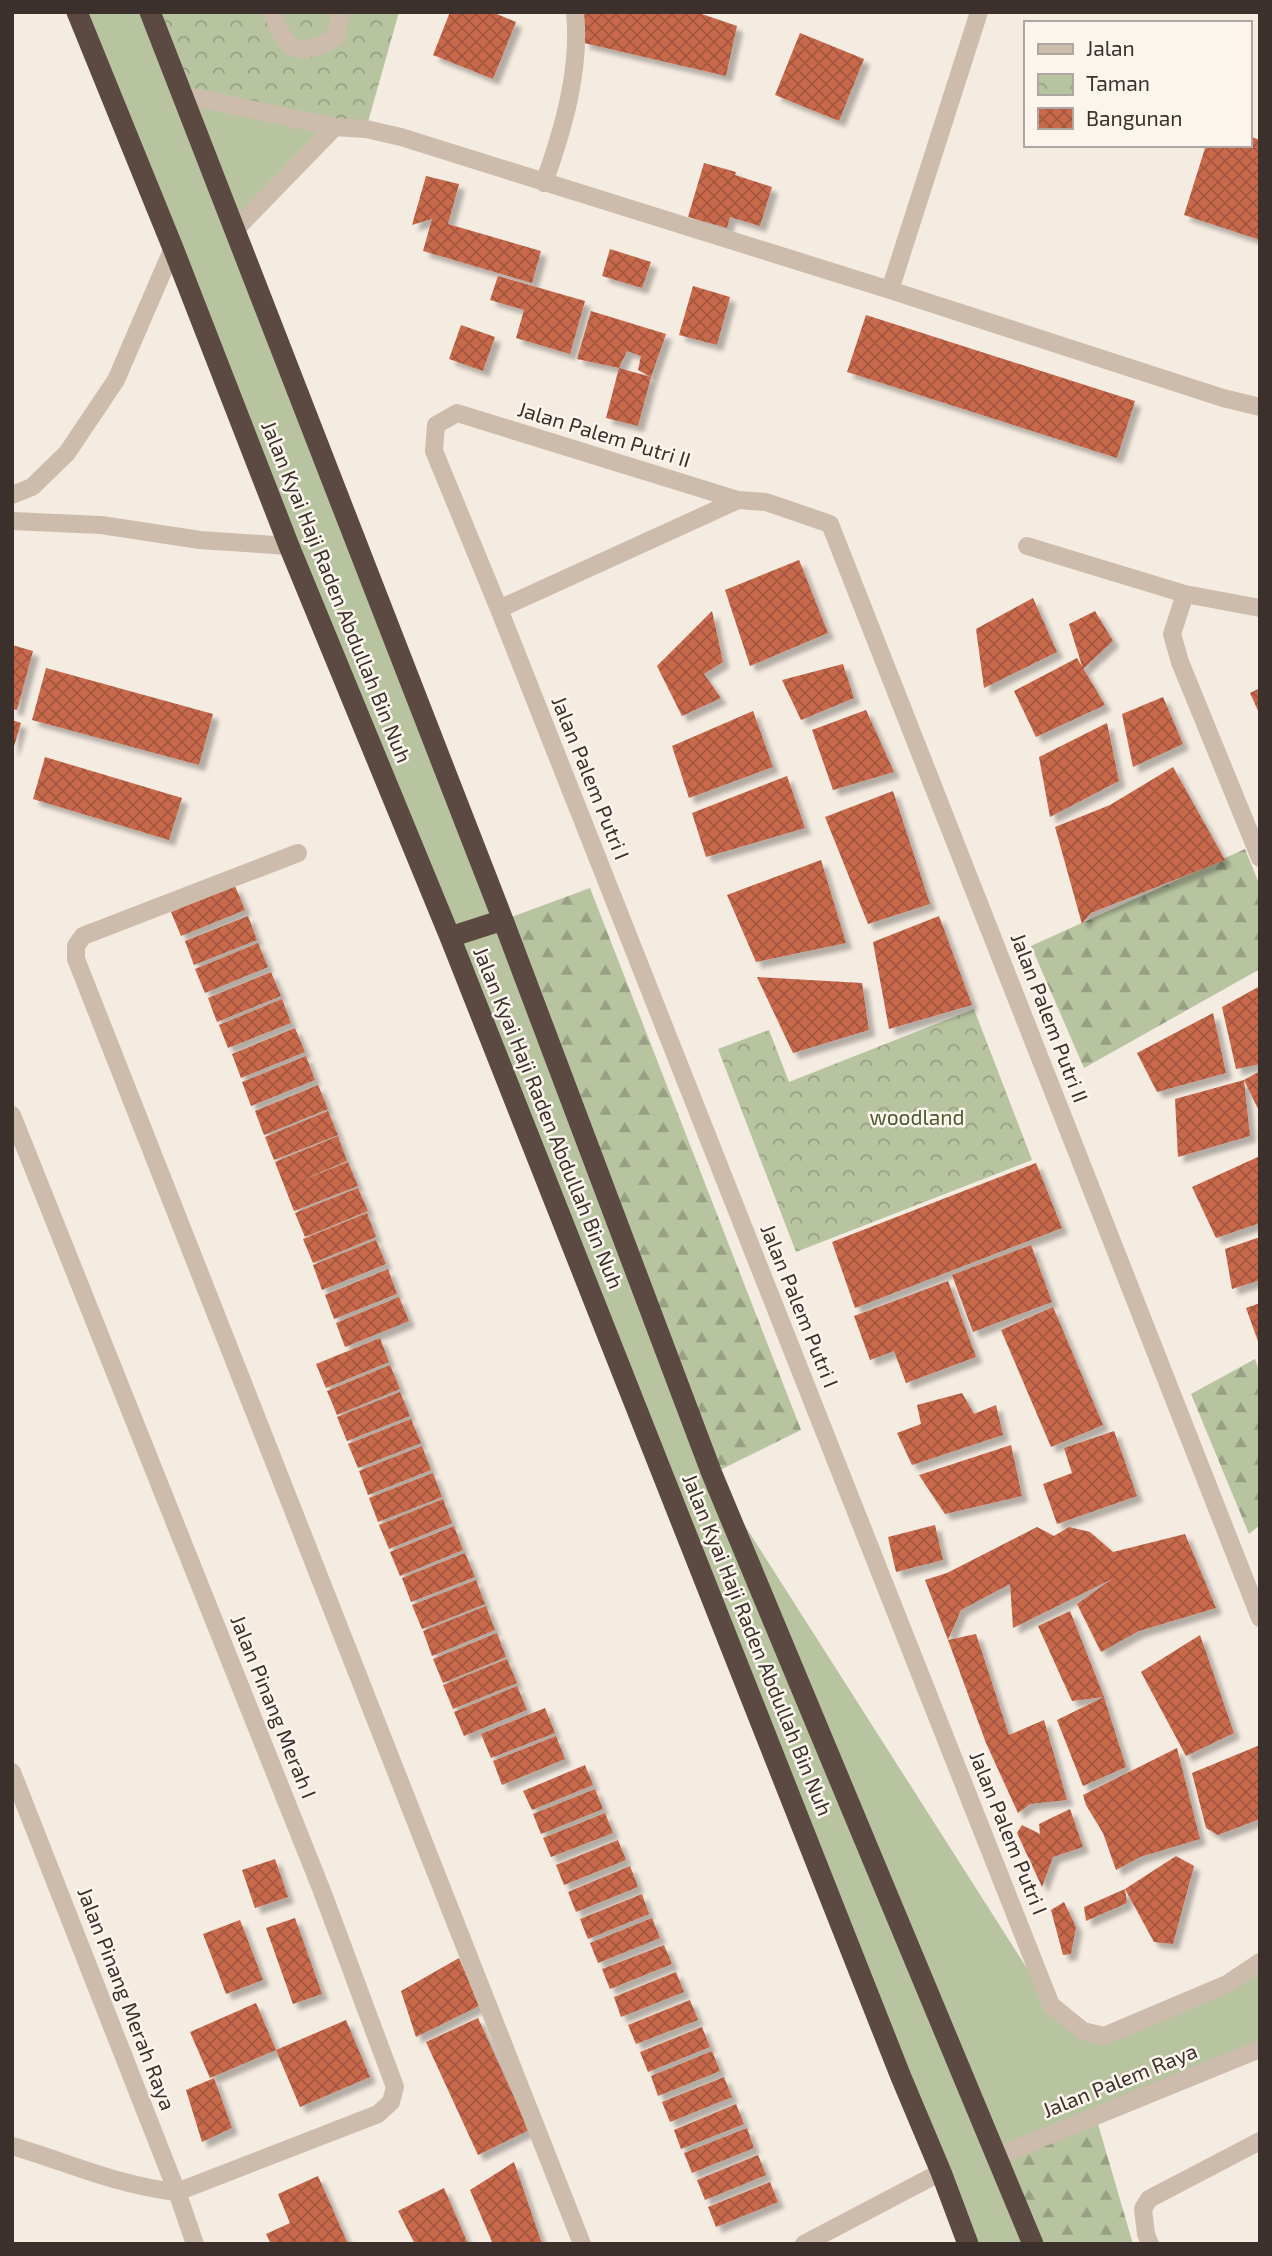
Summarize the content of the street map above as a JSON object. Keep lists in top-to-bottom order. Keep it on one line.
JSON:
{"streets":{"highway":["Jalan Kyai Haji Raden Abdullah Bin Nuh"],"street":["Jalan Palem Putri II","Jalan Palem Putri I","Jalan Pinang Merah I","Jalan Pinang Merah Raya","Jalan Palem Raya"]},"crossings":[["Jalan Palem Putri II","Jalan Palem Putri I"],["Jalan Kyai Haji Raden Abdullah Bin Nuh","Jalan Palem Raya"],["Jalan Pinang Merah I","Jalan Pinang Merah Raya"]],"parks":["woodland"],"legend":["Jalan","Taman","Bangunan"]}
